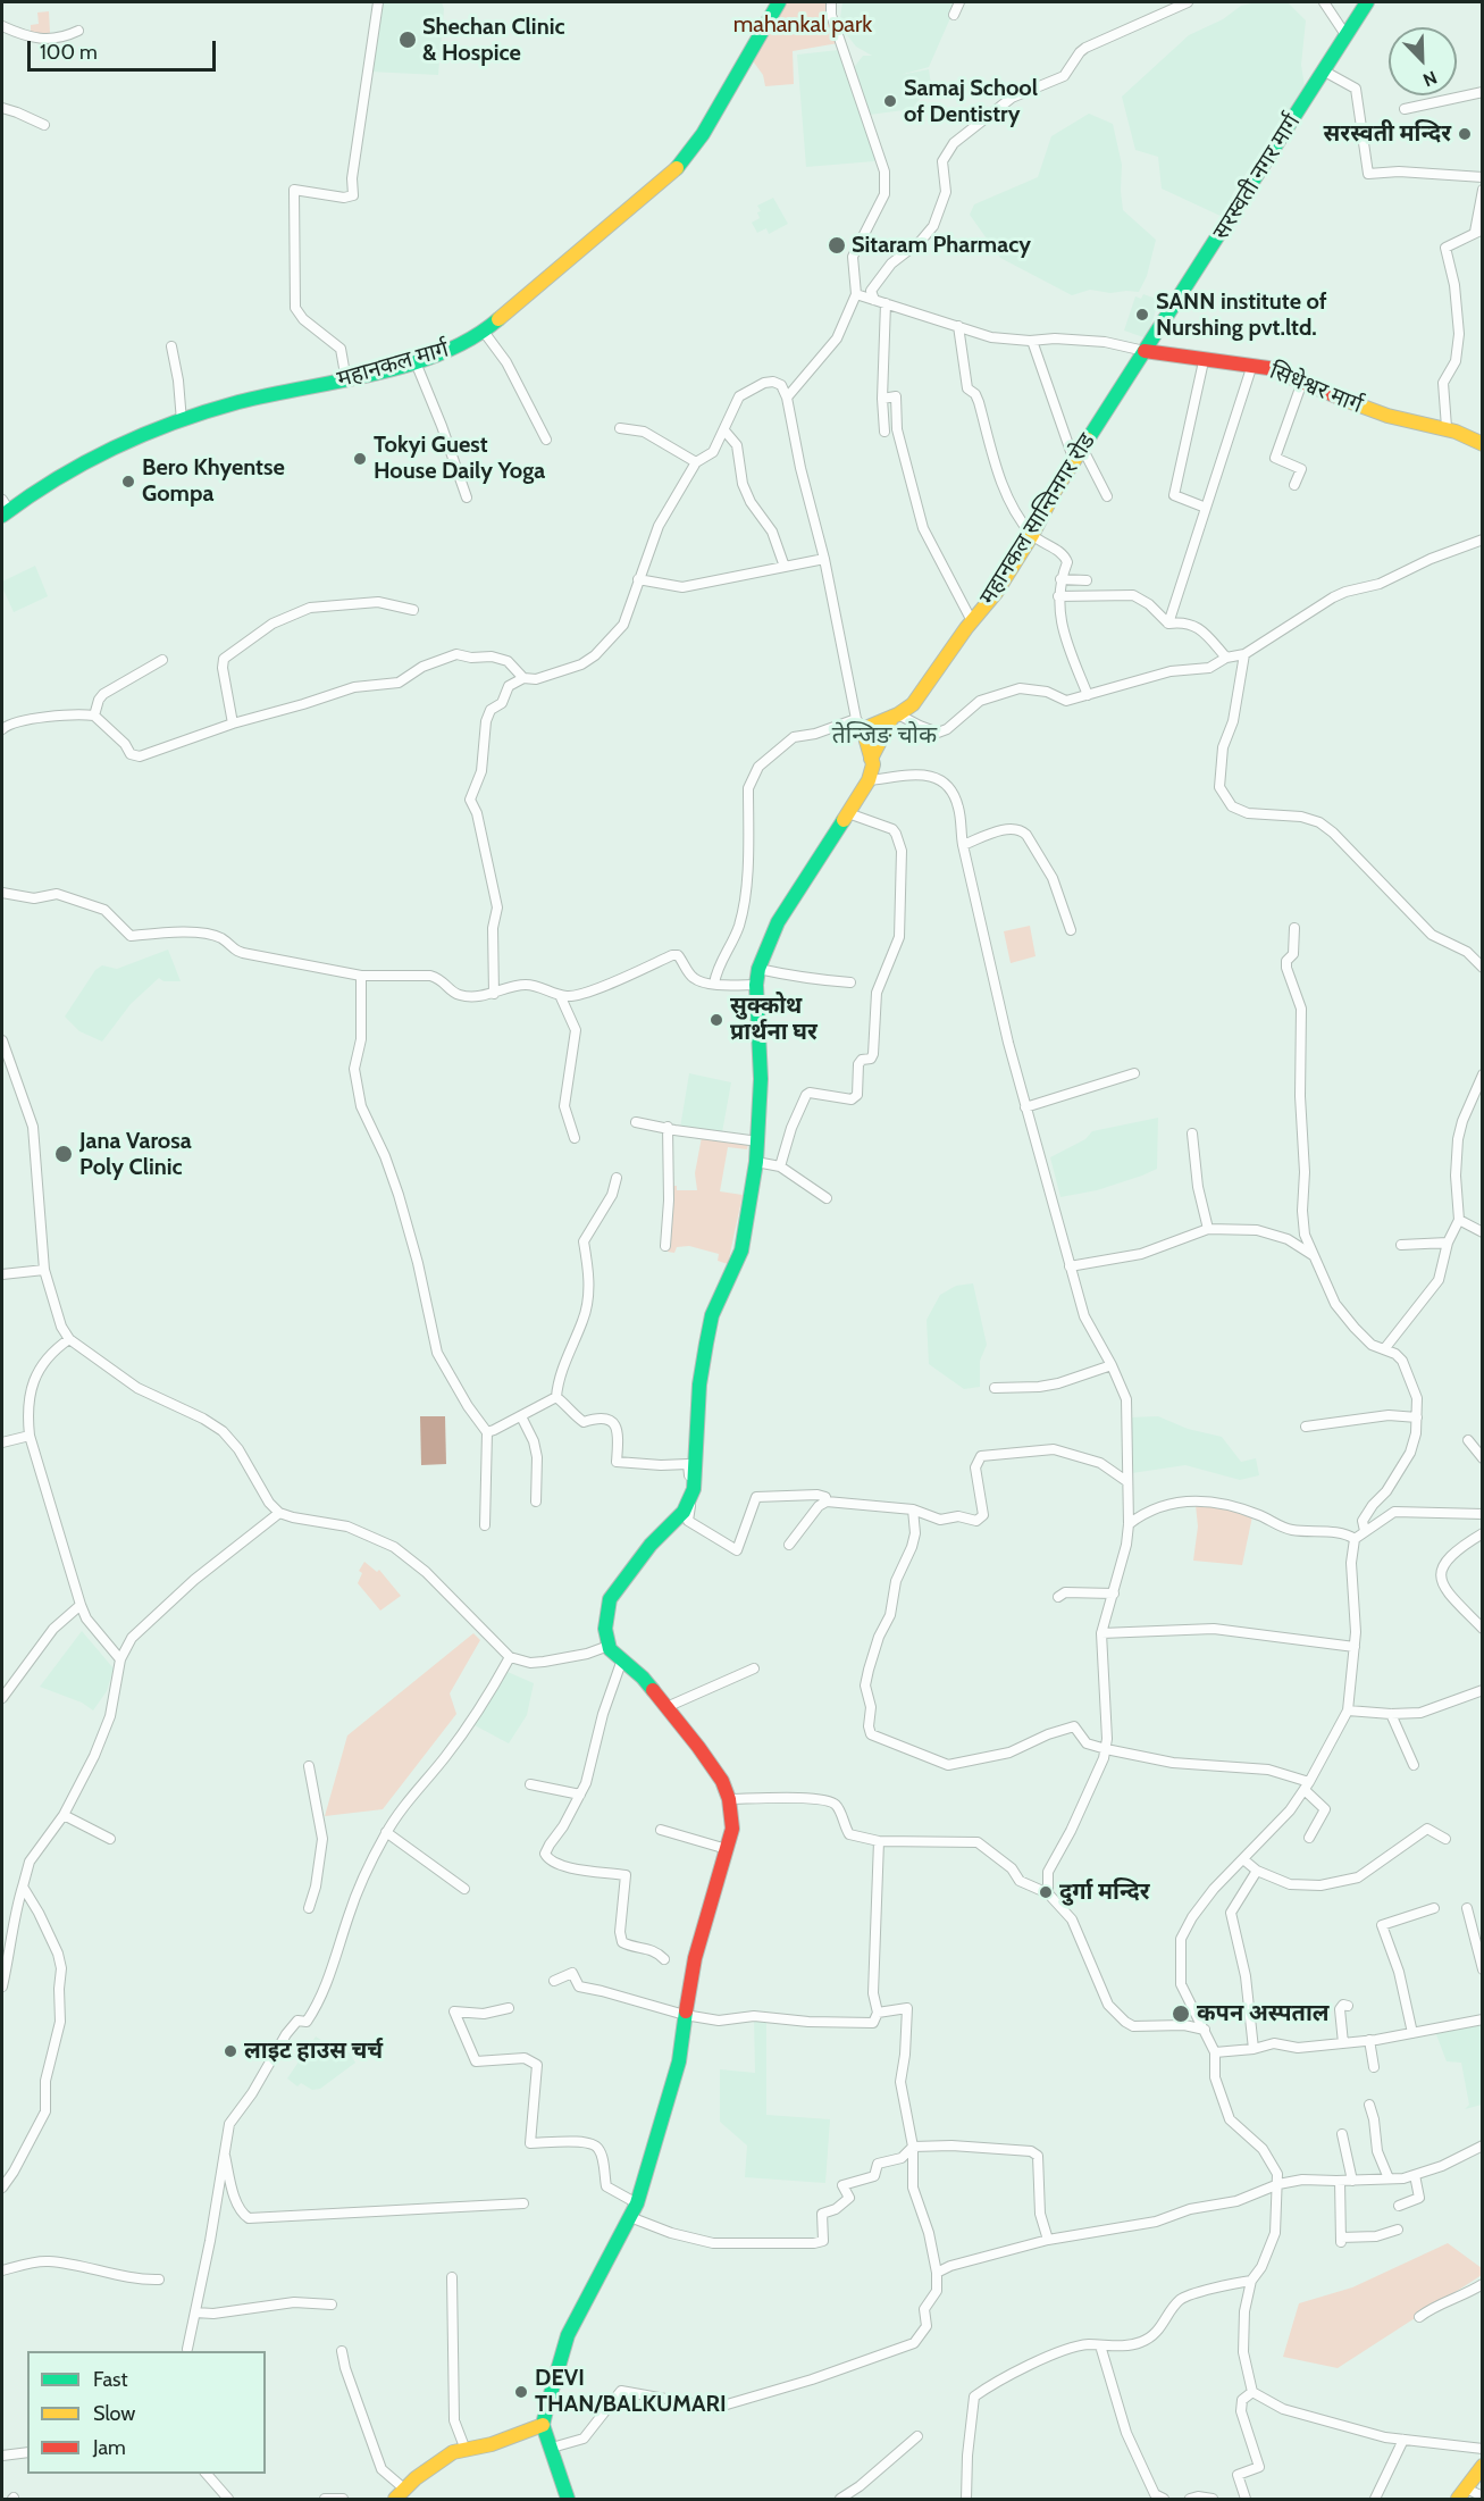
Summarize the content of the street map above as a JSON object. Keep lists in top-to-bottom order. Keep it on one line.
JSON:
{"streets":{"main road":["सरस्वती नगर मार्ग","महानकल मार्ग","सिधेश्वर मार्ग","महानकल सान्तिनगर रोड"]},"crossings":[["सरस्वती नगर मार्ग","सिधेश्वर मार्ग"],["सरस्वती नगर मार्ग","महानकल सान्तिनगर रोड"],["सिधेश्वर मार्ग","महानकल सान्तिनगर रोड"]],"districts":["तेन्जिङ चोक"],"parks":["mahankal park"],"places":["Shechan Clinic & Hospice","Samaj School of Dentistry","सरस्वती मन्दिर","Sitaram Pharmacy","SANN institute of Nurshing pvt.ltd.","Tokyi Guest House Daily Yoga","Bero Khyentse Gompa","सुक्कोथ प्रार्थना घर","Jana Varosa Poly Clinic","दुर्गा मन्दिर","कपन अस्पताल","लाइट हाउस चर्च","DEVI THAN/BALKUMARI"],"legend":["Fast","Slow","Jam"],"scale_bar":"100 m","north":"bottom right"}
